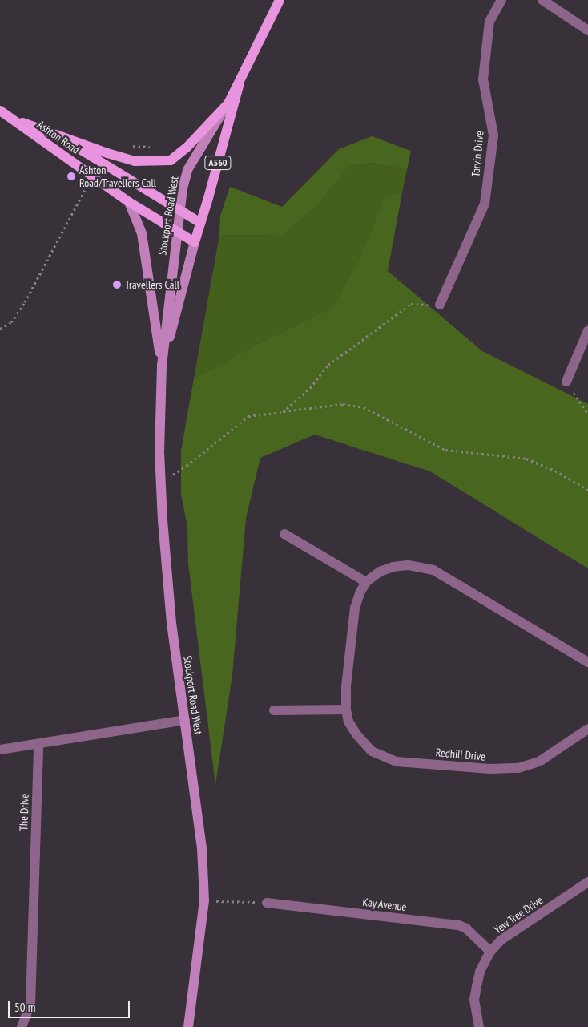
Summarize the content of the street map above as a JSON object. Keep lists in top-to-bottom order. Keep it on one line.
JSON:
{"streets":{"main road":["Ashton Road","A560","Stockport Road West"],"street":["Tarvin Drive","Redhill Drive","The Drive","Kay Avenue","Yew Tree Drive"]},"crossings":[["Ashton Road","Stockport Road West"],["Kay Avenue","Yew Tree Drive"]],"places":["Ashton Road/Travellers Call","Travellers Call"],"scale_bar":"50 m"}
